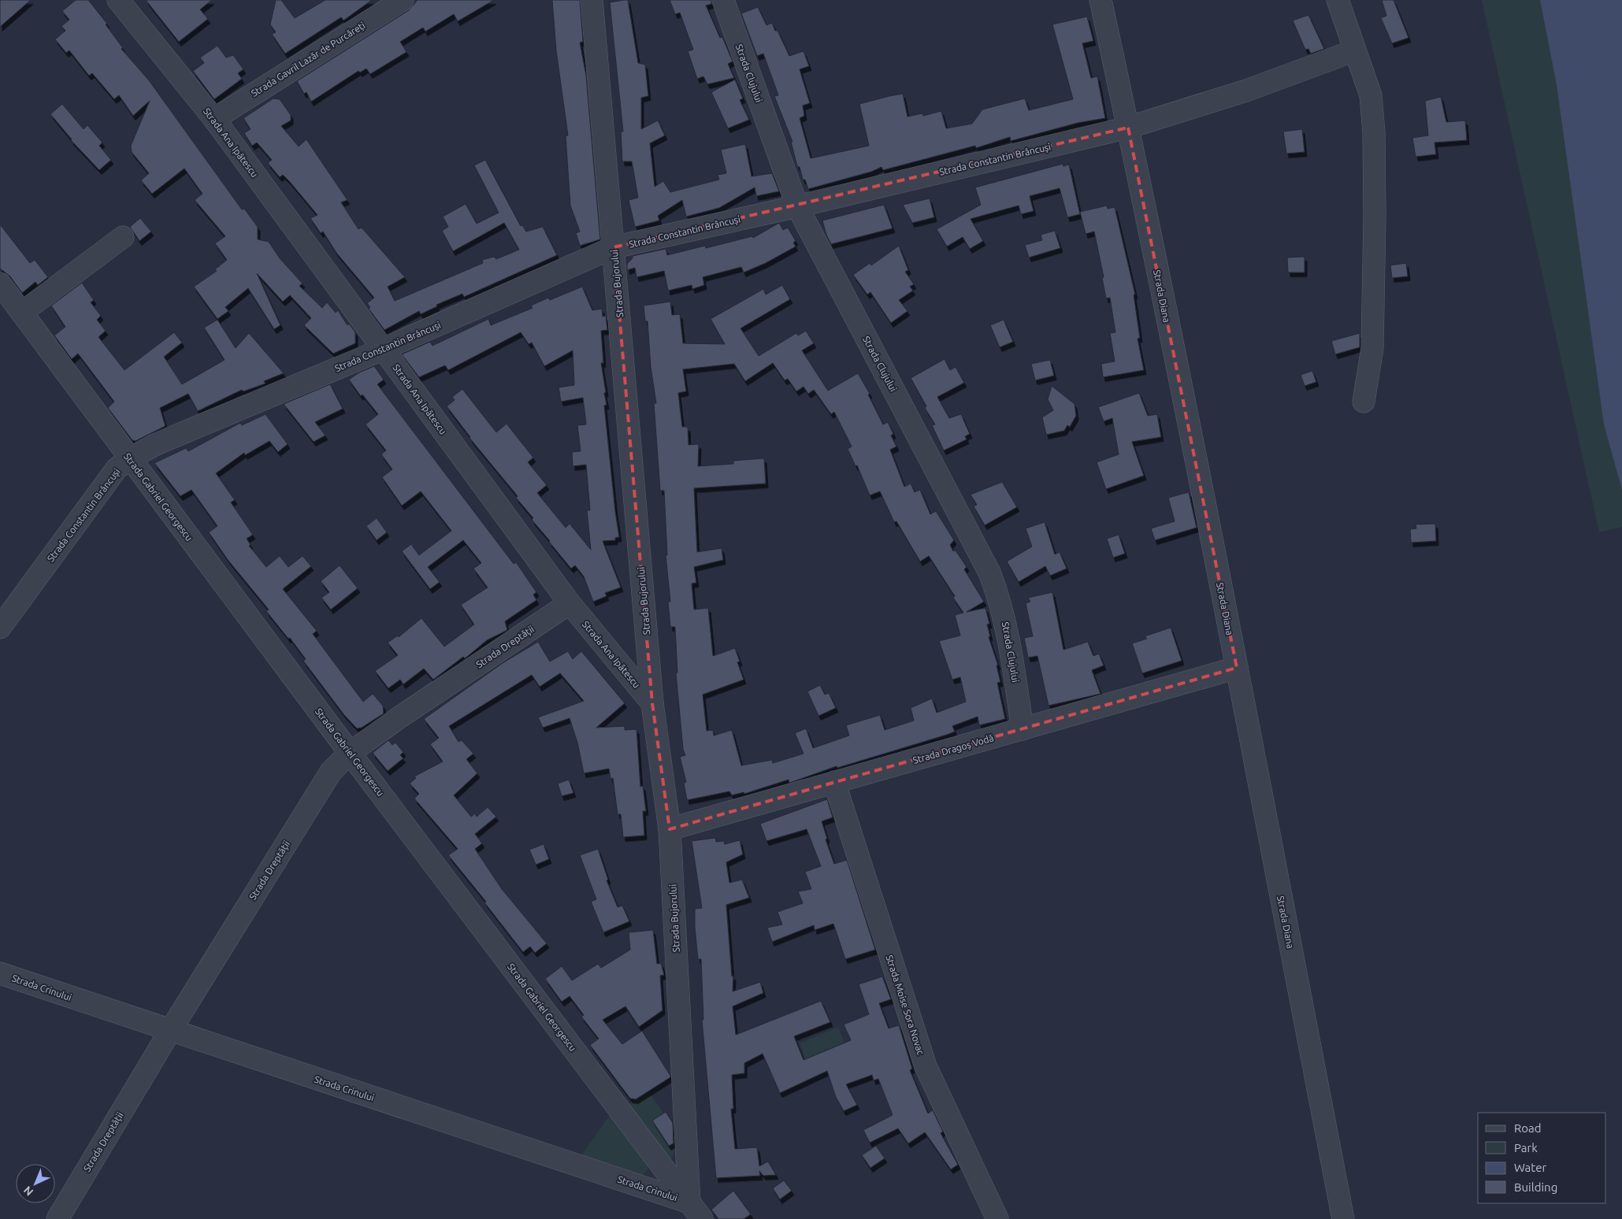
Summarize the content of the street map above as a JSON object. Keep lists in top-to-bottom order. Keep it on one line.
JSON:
{"streets":{"street":["Strada Gavril Lazăr de Purcăreți","Strada Clujului","Strada Ana Ipătescu","Strada Constantin Brâncuși","Strada Bujorului","Strada Diana","Strada Gabriel Georgescu","Strada Dreptății","Strada Dragoș Vodă","Strada Crinului","Strada Moise Sora Novac"]},"crossings":[["Strada Gavril Lazăr de Purcăreți","Strada Ana Ipătescu"],["Strada Clujului","Strada Constantin Brâncuși"],["Strada Clujului","Strada Dragoș Vodă"],["Strada Ana Ipătescu","Strada Constantin Brâncuși"],["Strada Ana Ipătescu","Strada Bujorului"],["Strada Ana Ipătescu","Strada Dreptății"],["Strada Constantin Brâncuși","Strada Bujorului"],["Strada Constantin Brâncuși","Strada Diana"],["Strada Constantin Brâncuși","Strada Gabriel Georgescu"],["Strada Bujorului","Strada Gabriel Georgescu"],["Strada Bujorului","Strada Dragoș Vodă"],["Strada Bujorului","Strada Crinului"],["Strada Diana","Strada Dragoș Vodă"],["Strada Gabriel Georgescu","Strada Dreptății"],["Strada Gabriel Georgescu","Strada Crinului"],["Strada Dreptății","Strada Crinului"],["Strada Dragoș Vodă","Strada Moise Sora Novac"]],"legend":["Road","Park","Water","Building"],"north":"bottom left"}
